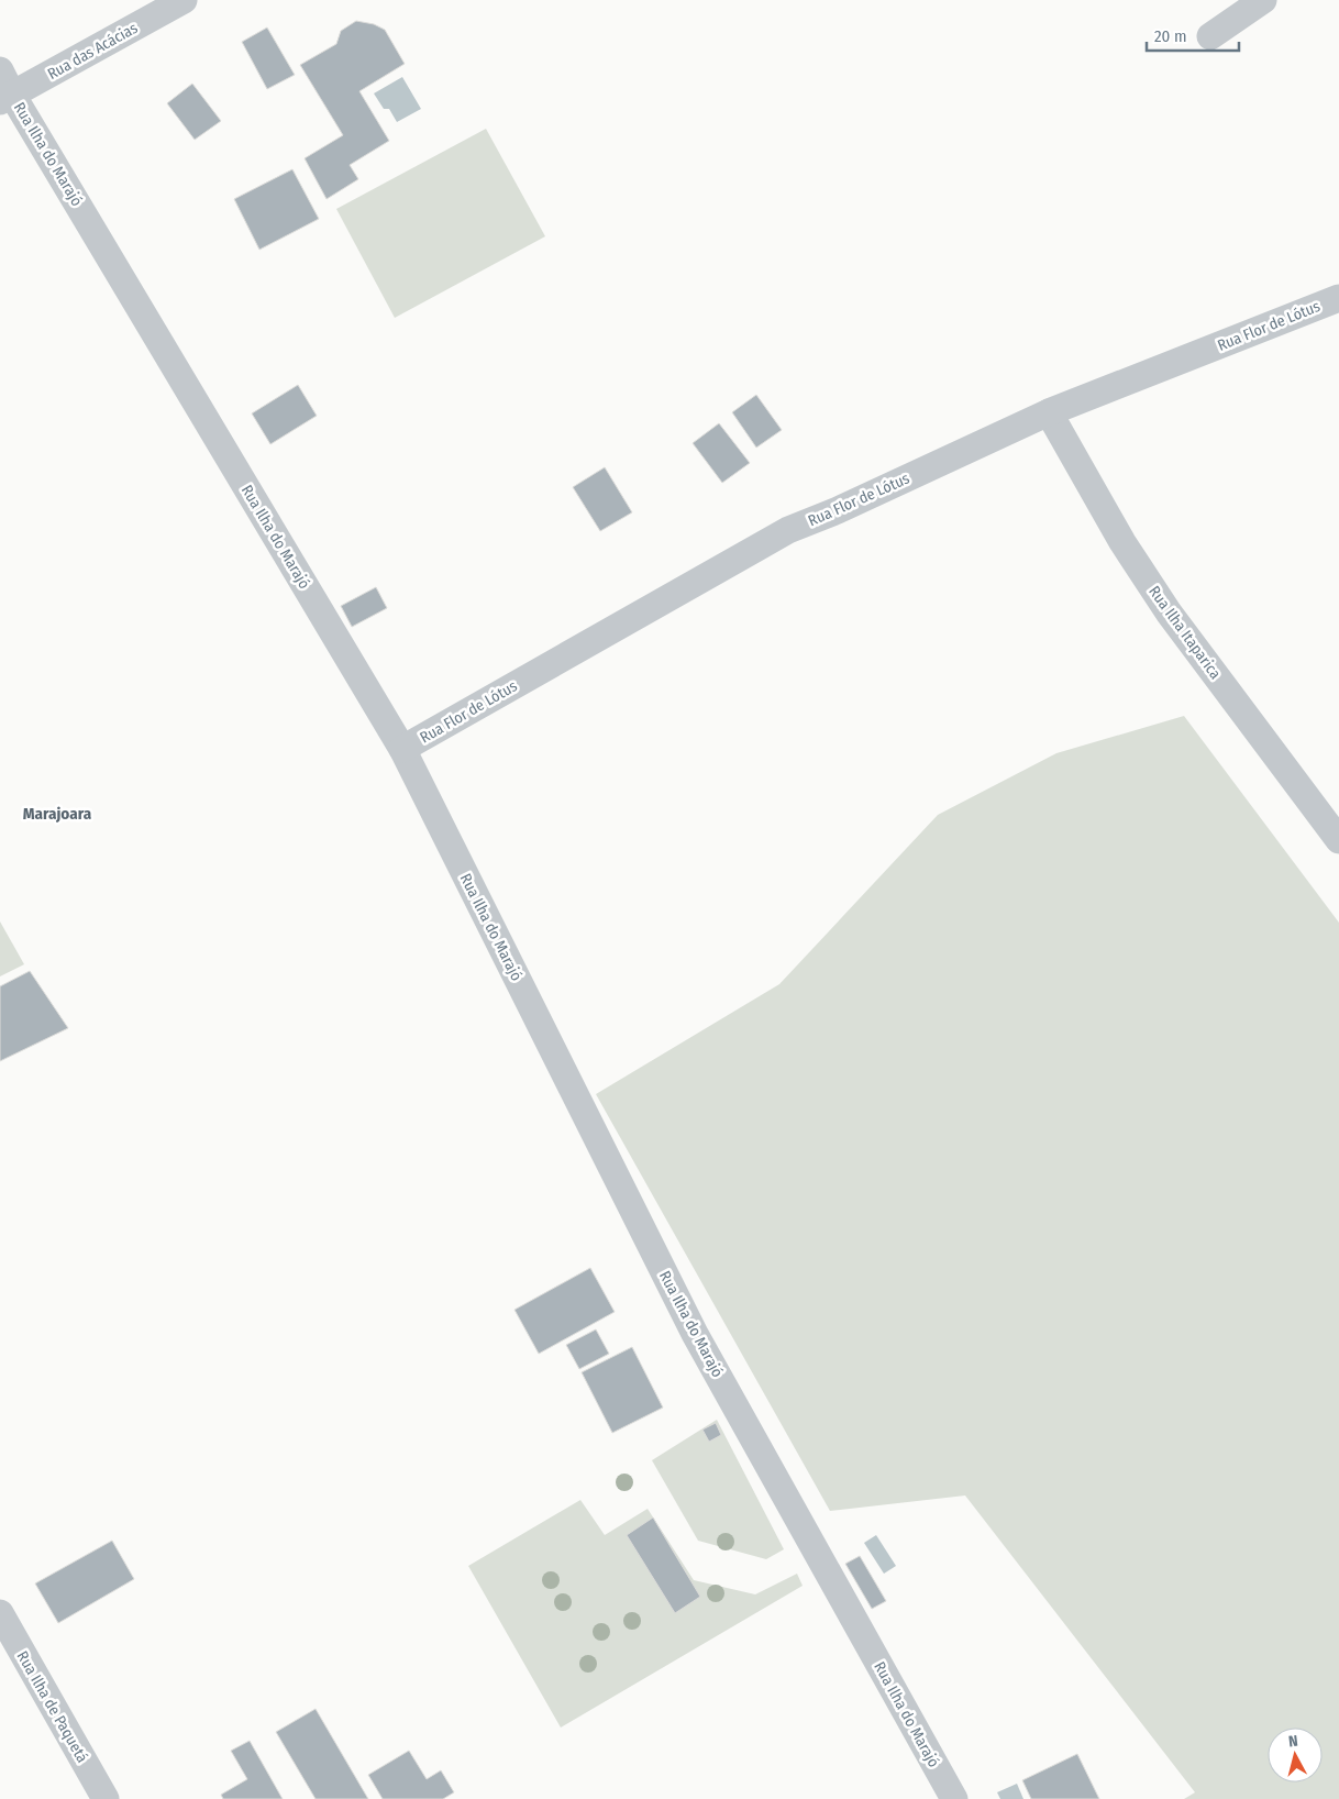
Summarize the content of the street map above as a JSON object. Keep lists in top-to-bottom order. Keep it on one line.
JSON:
{"streets":{"street":["Rua das Acácias","Rua Ilha do Marajó","Rua Flor de Lótus","Rua Ilha Itaparica","Rua Ilha de Paquetá"]},"crossings":[["Rua das Acácias","Rua Ilha do Marajó"],["Rua Ilha do Marajó","Rua Flor de Lótus"],["Rua Flor de Lótus","Rua Ilha Itaparica"]],"districts":["Marajoara"],"scale_bar":"20 m","north":"top"}
